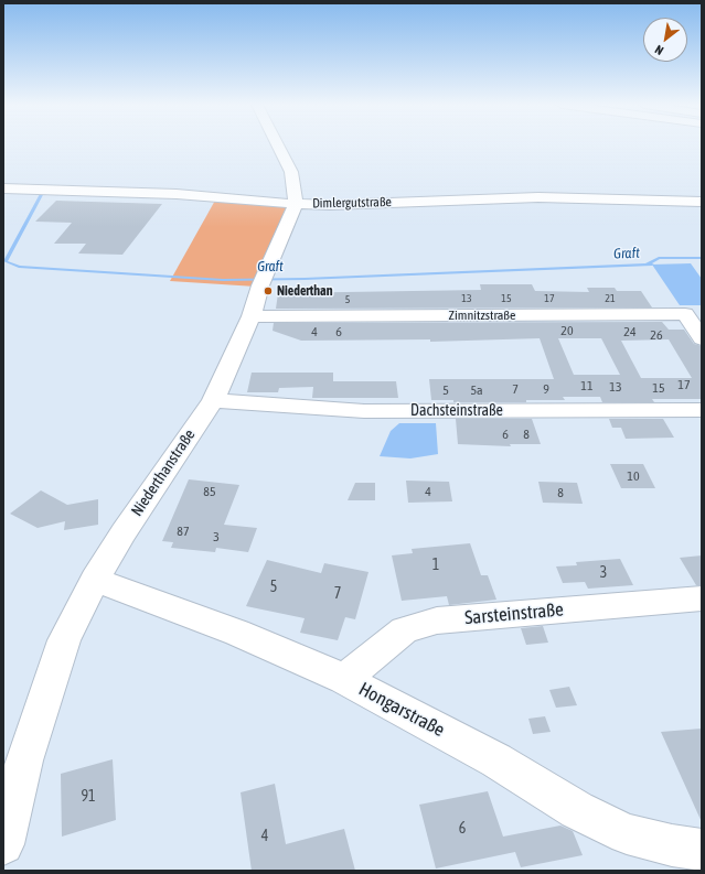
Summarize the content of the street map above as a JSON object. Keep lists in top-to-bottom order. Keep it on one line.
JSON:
{"streets":{"main road":["Dimlergutstraße","Zimnitzstraße","Dachsteinstraße","Niederthanstraße","Sarsteinstraße","Hongarstraße"]},"crossings":[["Dimlergutstraße","Niederthanstraße"],["Zimnitzstraße","Niederthanstraße"],["Dachsteinstraße","Niederthanstraße"],["Niederthanstraße","Hongarstraße"],["Sarsteinstraße","Hongarstraße"]],"water":["Graft"],"places":["Niederthan"],"house_numbers":["13","15","17","21","5","20","4","6","24","26","17","11","13","15","7","9","5","5a","6","8","10","85","4","8","87","3","1","3","5","7","91","6","4"],"north":"bottom left"}
